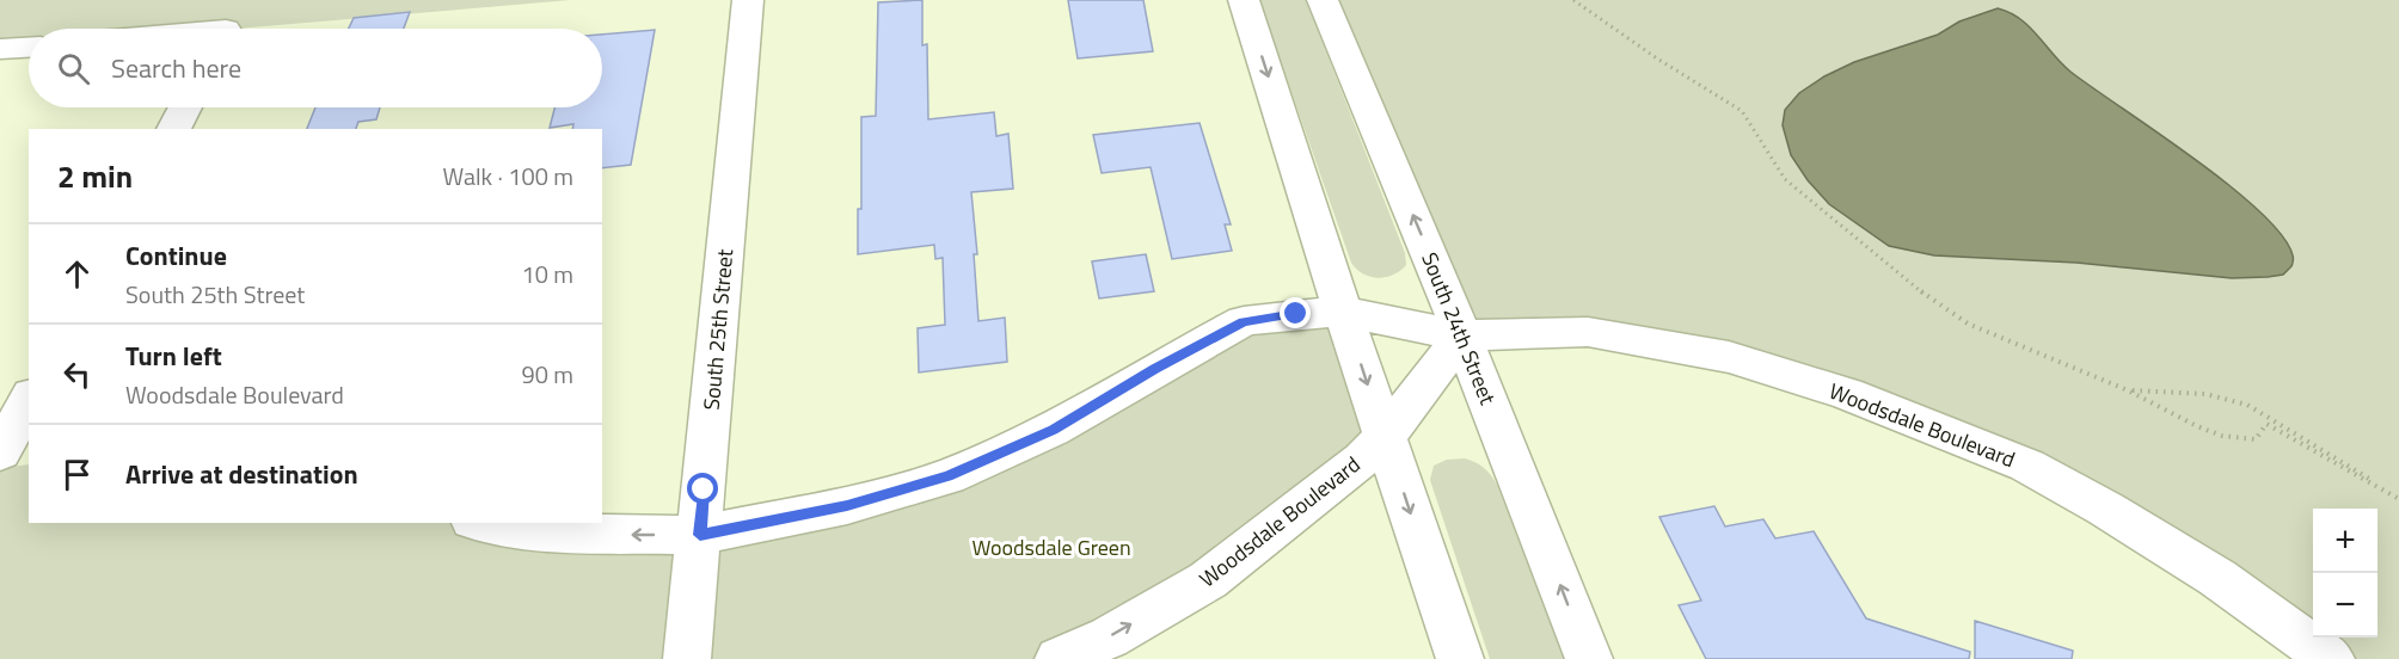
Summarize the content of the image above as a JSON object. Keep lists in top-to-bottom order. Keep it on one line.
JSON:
{"streets":{"street":["South 24th Street","South 25th Street","Woodsdale Boulevard"]},"crossings":[["South 24th Street","Woodsdale Boulevard"],["South 25th Street","Woodsdale Boulevard"]],"parks":["Woodsdale Green"],"page":{"search":"Search here","heading":["2 min","Walk · 100 m"],"list":[["Continue","South 25th Street","10 m"],["Turn left","Woodsdale Boulevard","90 m"],"Arrive at destination"],"map_buttons":["+","−"]}}
